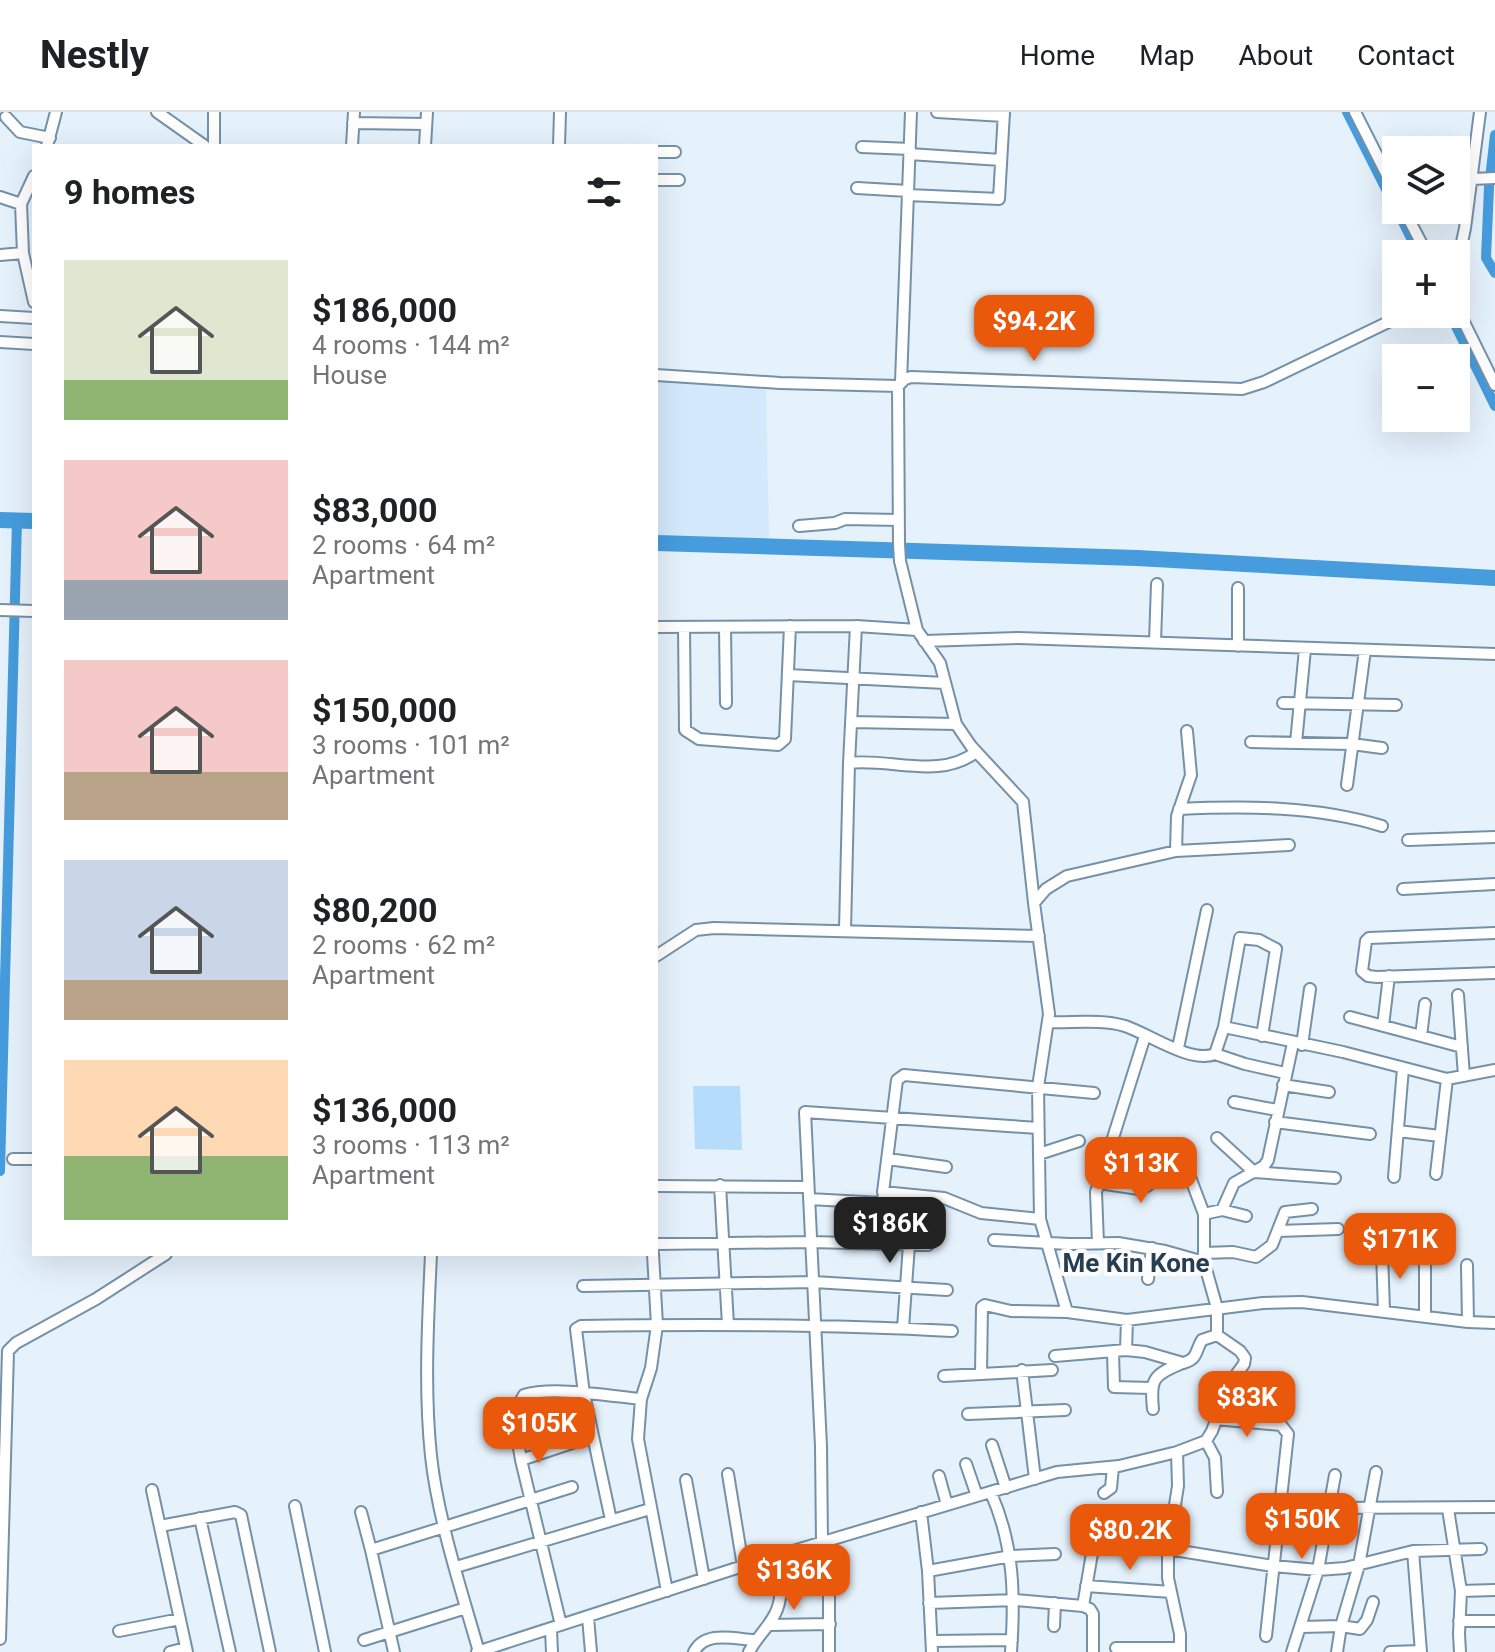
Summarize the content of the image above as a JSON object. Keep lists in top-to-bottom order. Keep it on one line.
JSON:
{"districts":["Me Kin Kone"],"page":{"header":"Nestly","nav":["Home","Map","About","Contact"],"map_buttons":["+","−"],"heading":"9 homes","list":[{"name":"$186,000","note":"4 rooms · 144 m² · House"},{"name":"$83,000","note":"2 rooms · 64 m² · Apartment"},{"name":"$150,000","note":"3 rooms · 101 m² · Apartment"},{"name":"$80,200","note":"2 rooms · 62 m² · Apartment"},{"name":"$136,000","note":"3 rooms · 113 m² · Apartment"}],"price":["$94.2K","$113K","$186K","$171K","$83K","$105K","$150K","$80.2K","$136K"]}}
